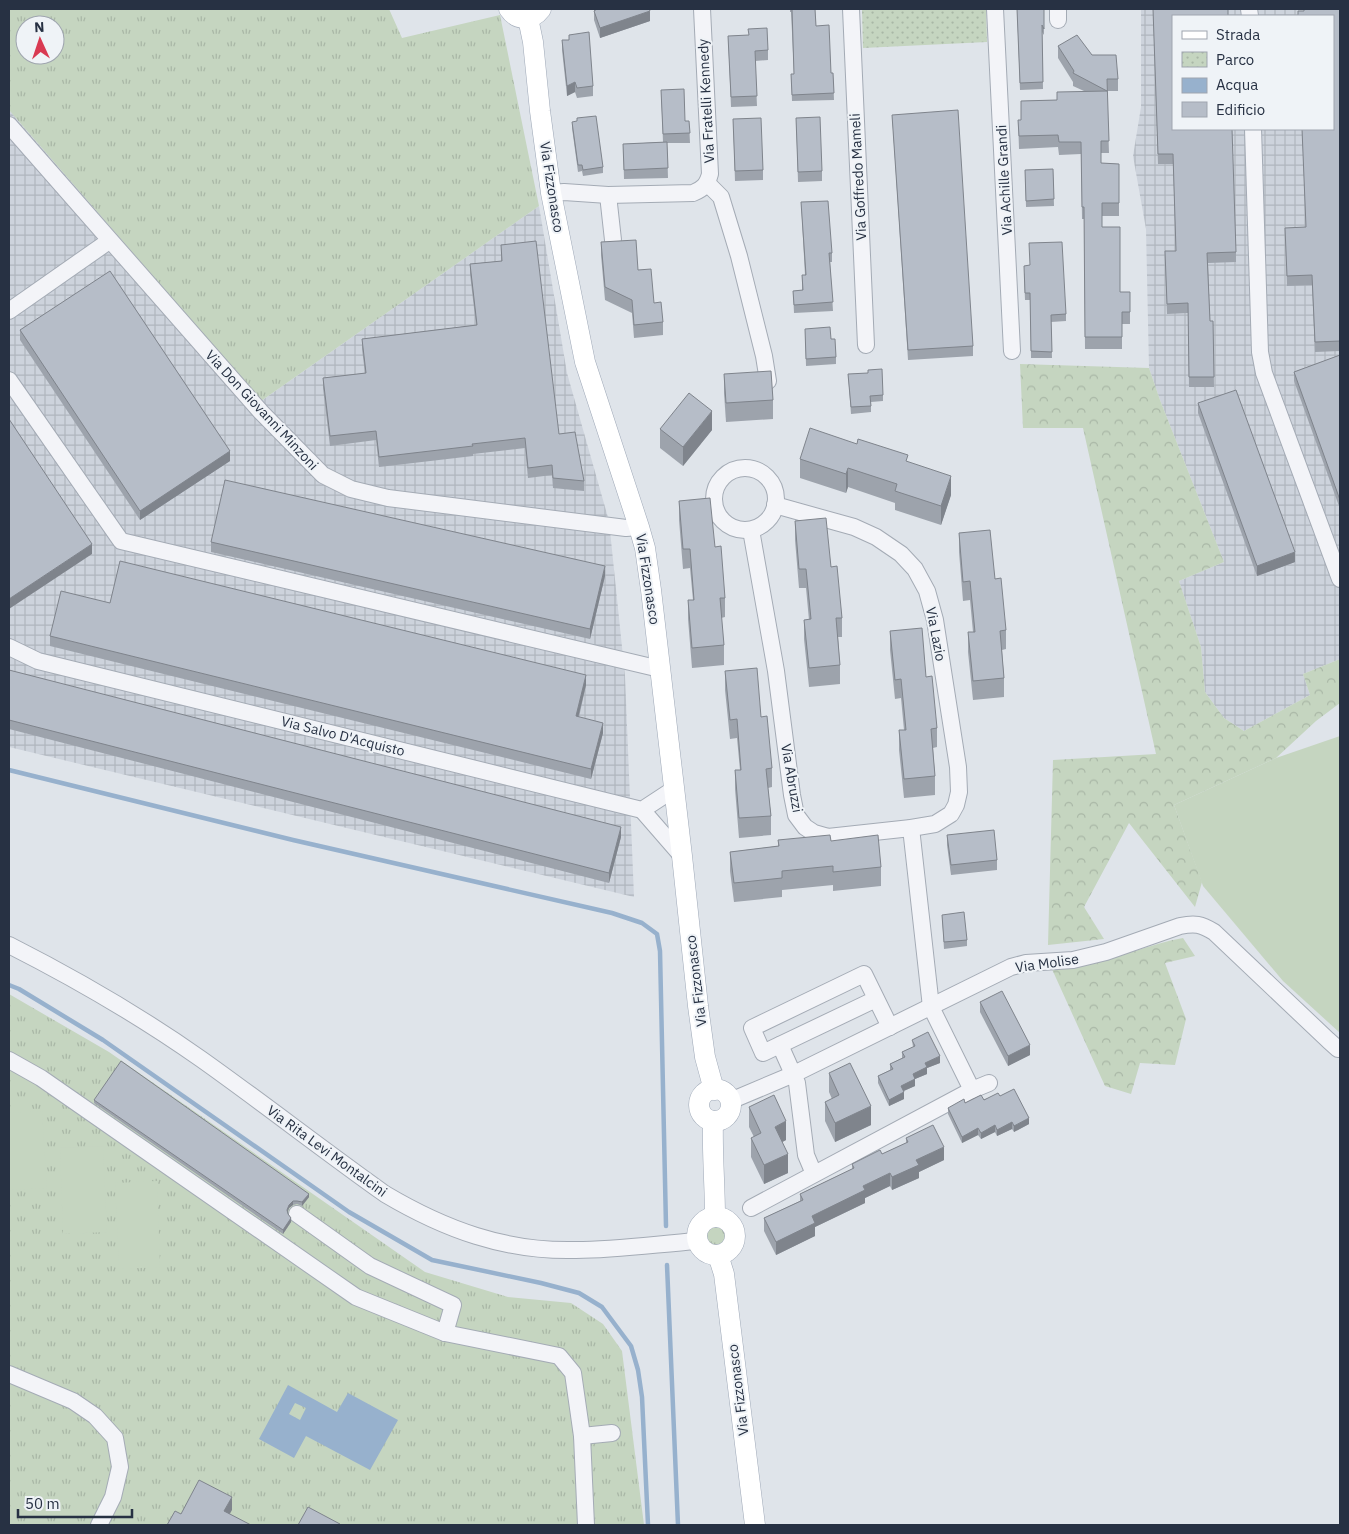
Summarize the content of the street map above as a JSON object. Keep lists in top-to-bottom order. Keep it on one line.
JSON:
{"streets":{"main road":["Via Fizzonasco"],"street":["Via Fratelli Kennedy","Via Goffredo Mameli","Via Achille Grandi","Via Don Giovanni Minzoni","Via Lazio","Via Salvo D'Acquisto","Via Abruzzi","Via Molise","Via Rita Levi Montalcini"]},"crossings":[["Via Fratelli Kennedy","Via Fizzonasco"],["Via Fizzonasco","Via Don Giovanni Minzoni"],["Via Fizzonasco","Via Molise"],["Via Fizzonasco","Via Rita Levi Montalcini"],["Via Lazio","Via Abruzzi"]],"legend":["Strada","Parco","Acqua","Edificio"],"scale_bar":"50 m","north":"top"}
